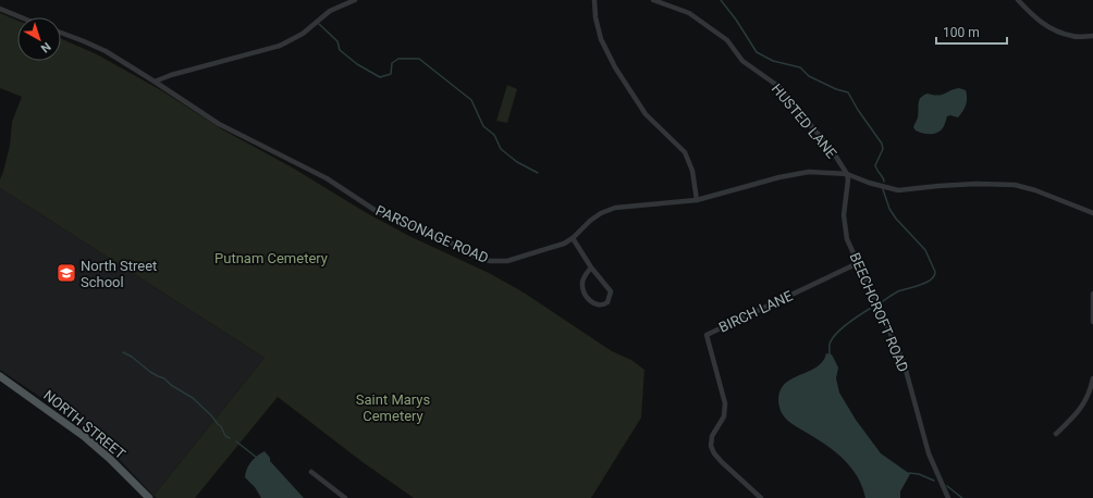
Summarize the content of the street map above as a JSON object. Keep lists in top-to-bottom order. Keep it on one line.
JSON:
{"streets":{"main road":["NORTH STREET"],"street":["HUSTED LANE","PARSONAGE ROAD","BIRCH LANE","BEECHCROFT ROAD"]},"crossings":[["HUSTED LANE","PARSONAGE ROAD"],["HUSTED LANE","BEECHCROFT ROAD"],["PARSONAGE ROAD","BEECHCROFT ROAD"],["BIRCH LANE","BEECHCROFT ROAD"]],"parks":["Putnam Cemetery","Saint Marys Cemetery"],"places":{"school or university":["North Street School"]},"scale_bar":"100 m","north":"bottom right"}
